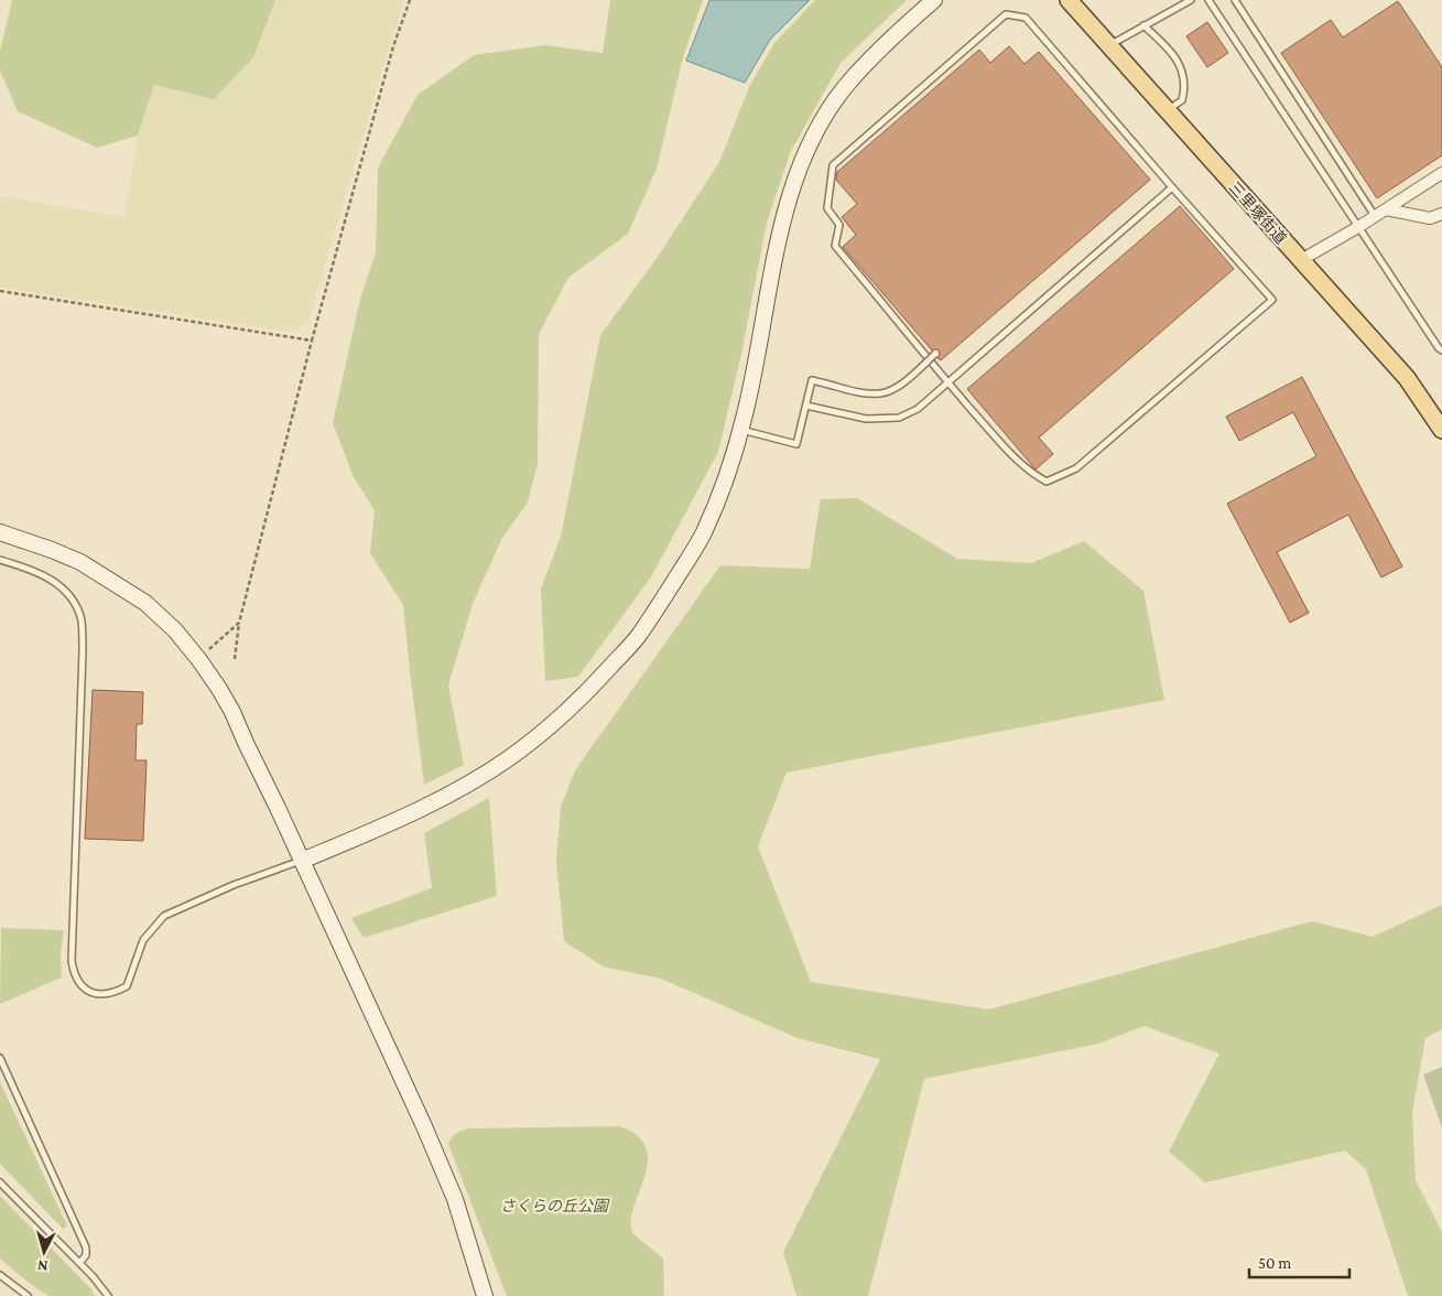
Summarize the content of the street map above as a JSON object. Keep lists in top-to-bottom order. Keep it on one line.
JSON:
{"streets":{"main road":["三里塚街道"]},"parks":["さくらの丘公園"],"scale_bar":"50 m","north":"bottom"}
